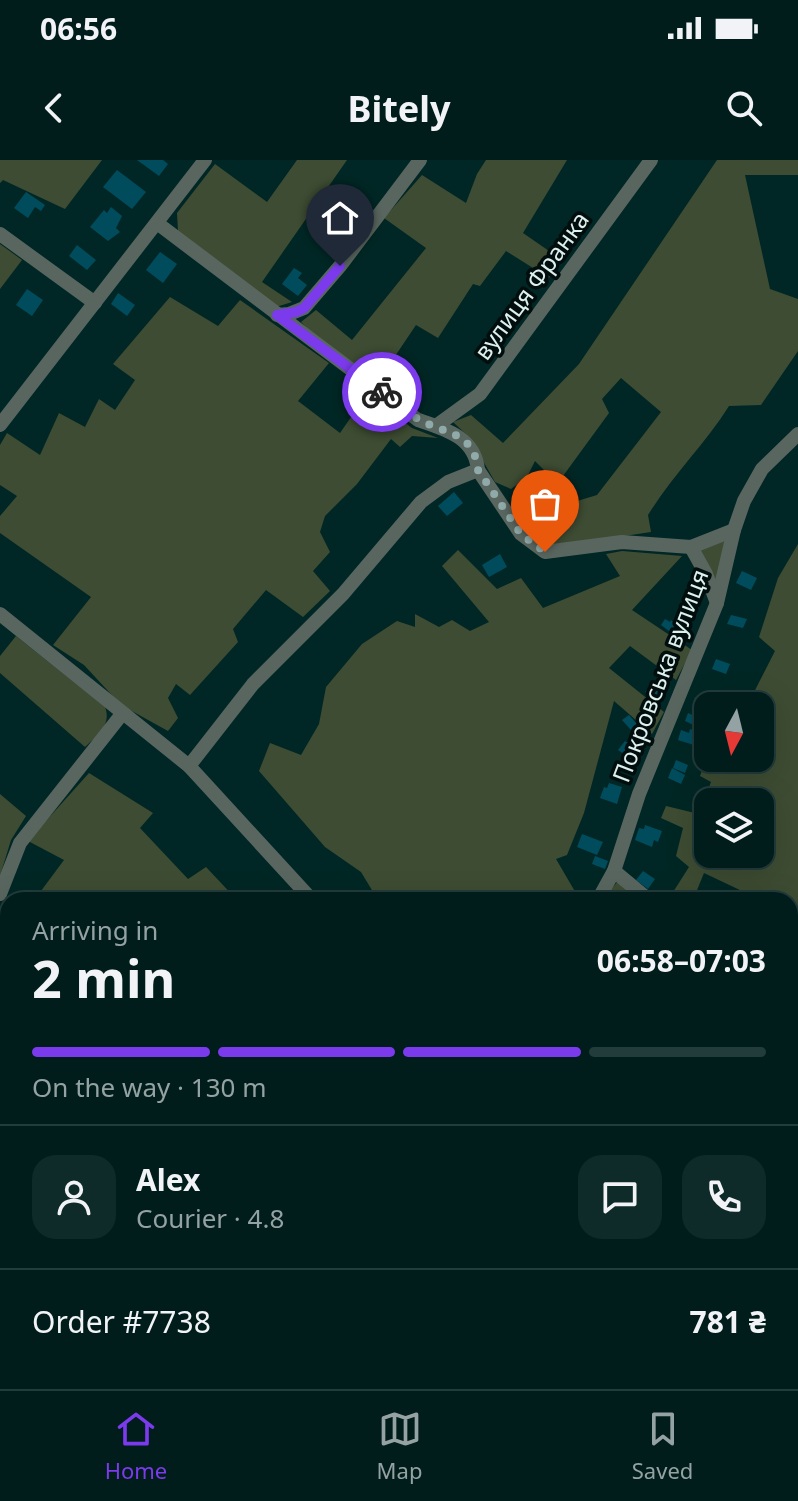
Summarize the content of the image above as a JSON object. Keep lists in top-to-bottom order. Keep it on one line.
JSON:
{"streets":{"street":["вулиця Франка","Покровська вулиця"]},"north":"bottom","page":{"status":"06:56","header":"Bitely","heading":["2 min","Arriving in","06:58–07:03"],"panel":["Alex","Courier · 4.8","Order #7738","781 ₴"],"bar":"On the way · 130 m","tabs":["Home","Map","Saved"]}}
